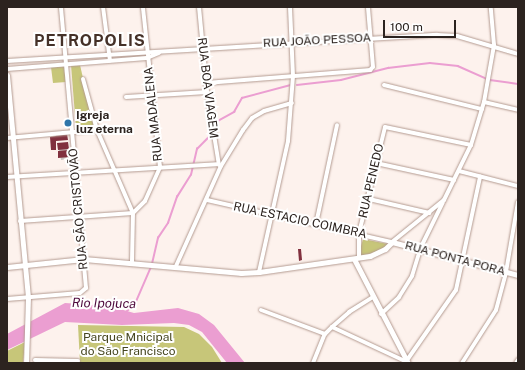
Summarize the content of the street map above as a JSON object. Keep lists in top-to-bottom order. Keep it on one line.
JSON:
{"streets":{"street":["RUA JOÃO PESSOA","RUA BOA VIAGEM","RUA MADALENA","RUA PENEDO","RUA SÃO CRISTOVÃO","RUA ESTACIO COIMBRA","RUA PONTA PORA"]},"crossings":[["RUA JOÃO PESSOA","RUA BOA VIAGEM"],["RUA JOÃO PESSOA","RUA MADALENA"],["RUA JOÃO PESSOA","RUA SÃO CRISTOVÃO"],["RUA PENEDO","RUA ESTACIO COIMBRA"],["RUA ESTACIO COIMBRA","RUA PONTA PORA"]],"districts":["PETROPOLIS"],"water":["Rio Ipojuca"],"parks":["Parque Mnicipal do São Francisco"],"places":["Igreja luz eterna"],"scale_bar":"100 m"}
